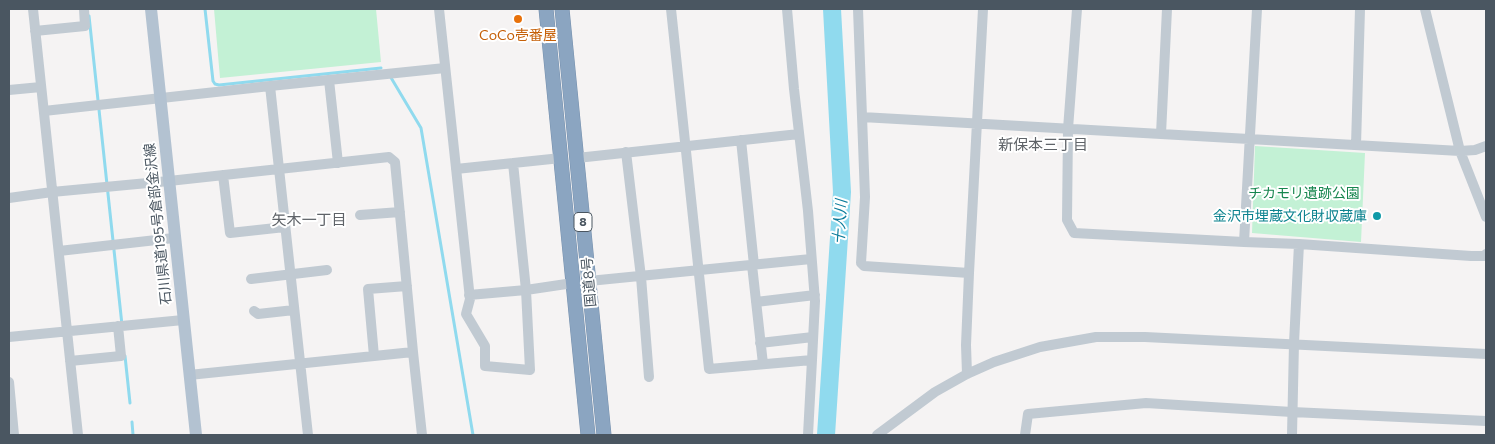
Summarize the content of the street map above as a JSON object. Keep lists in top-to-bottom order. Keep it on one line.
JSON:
{"streets":{"highway":["8","国道8号"],"main road":["石川県道195号倉部金沢線"]},"districts":["新保本三丁目","矢木一丁目"],"water":["十人川"],"parks":["チカモリ遺跡公園"],"places":["CoCo壱番屋","金沢市埋蔵文化財収蔵庫"]}
